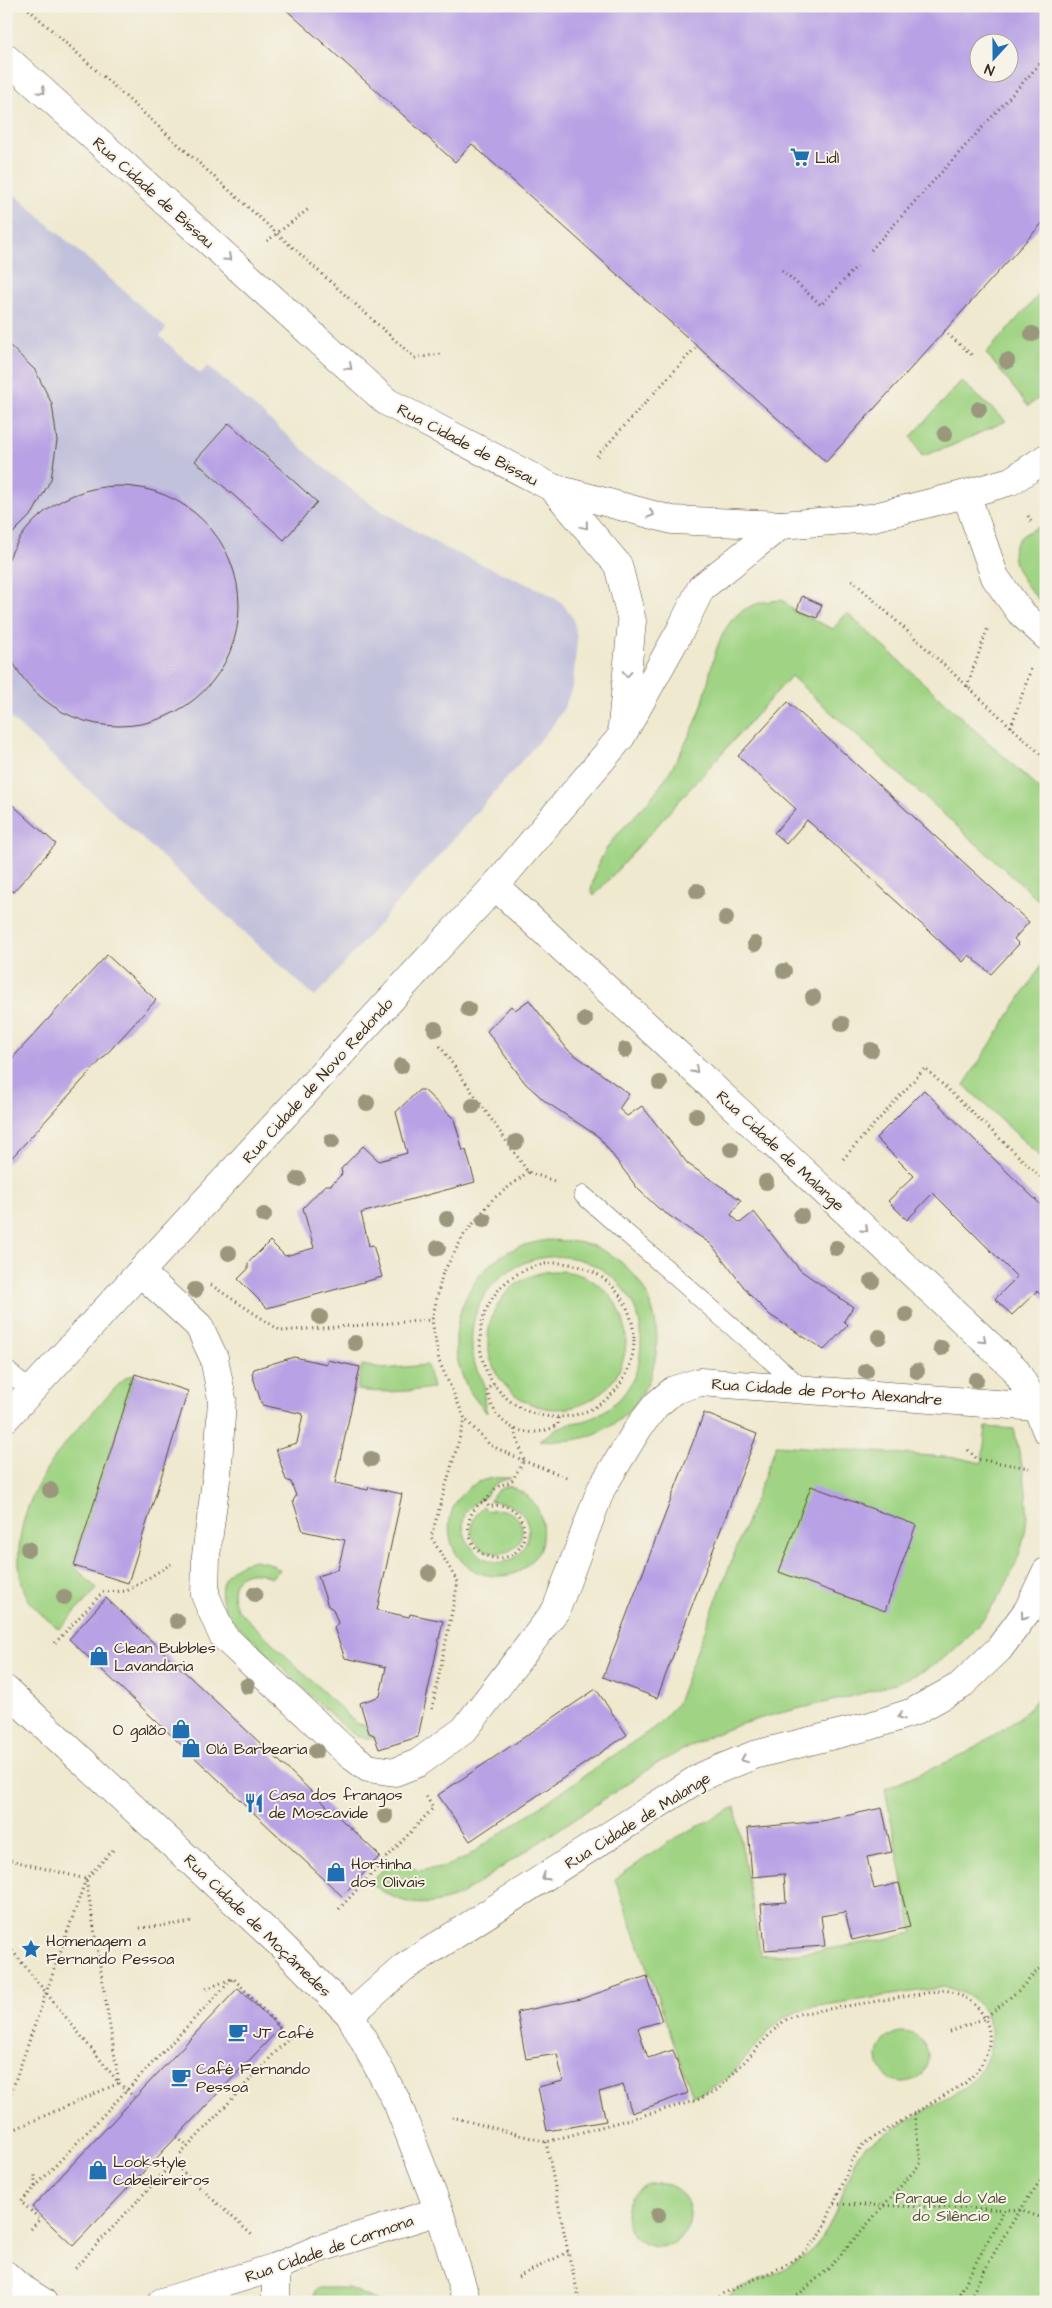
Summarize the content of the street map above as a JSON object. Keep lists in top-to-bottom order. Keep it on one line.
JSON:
{"streets":{"street":["Rua Cidade de Bissau","Rua Cidade de Novo Redondo","Rua Cidade de Malange","Rua Cidade de Porto Alexandre","Rua Cidade de Moçâmedes","Rua Cidade de Carmona"]},"crossings":[["Rua Cidade de Bissau","Rua Cidade de Novo Redondo"],["Rua Cidade de Novo Redondo","Rua Cidade de Malange"],["Rua Cidade de Novo Redondo","Rua Cidade de Porto Alexandre"],["Rua Cidade de Malange","Rua Cidade de Porto Alexandre"],["Rua Cidade de Malange","Rua Cidade de Moçâmedes"],["Rua Cidade de Moçâmedes","Rua Cidade de Carmona"]],"one_way":["Rua Cidade de Bissau"],"parks":["Parque do Vale do Silêncio"],"places":{"supermarket":["Lidl"],"shop":["Clean Bubbles Lavandaria","O galão","Olá Barbearia","Hortinha dos Olivais","Lookstyle Cabeleireiros"],"restaurant":["Casa dos frangos de Moscavide"],"place":["Homenagem a Fernando Pessoa"],"cafe":["JT café","Café Fernando Pessoa"]},"north":"bottom"}
